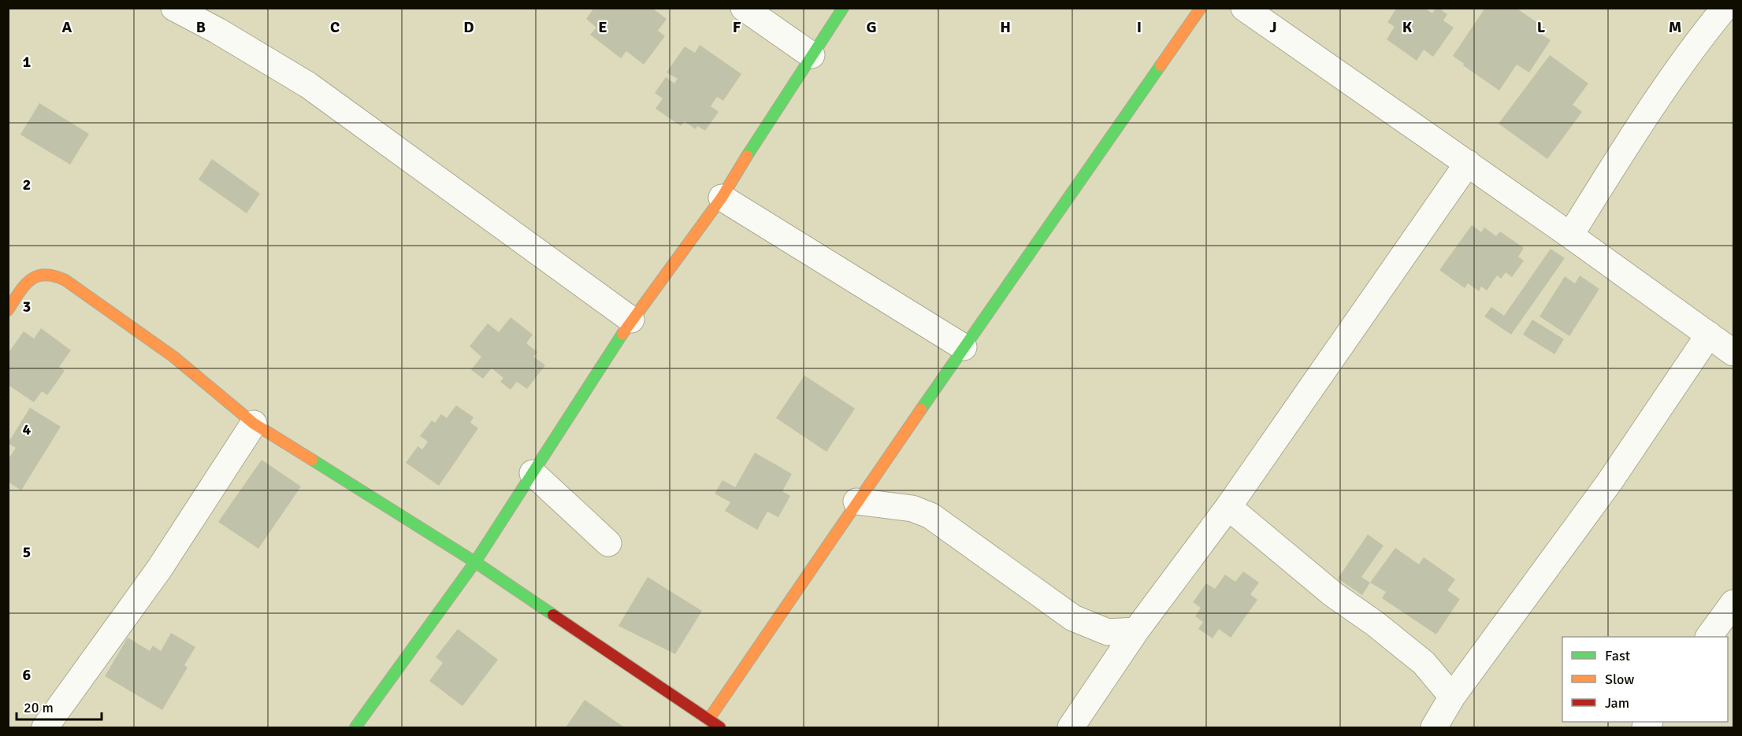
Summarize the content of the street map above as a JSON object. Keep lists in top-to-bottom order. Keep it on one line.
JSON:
{"legend":["Fast","Slow","Jam"],"scale_bar":"20 m","grid":{"columns":["A","B","C","D","E","F","G","H","I","J","K","L","M"],"rows":["1","2","3","4","5","6"]}}
